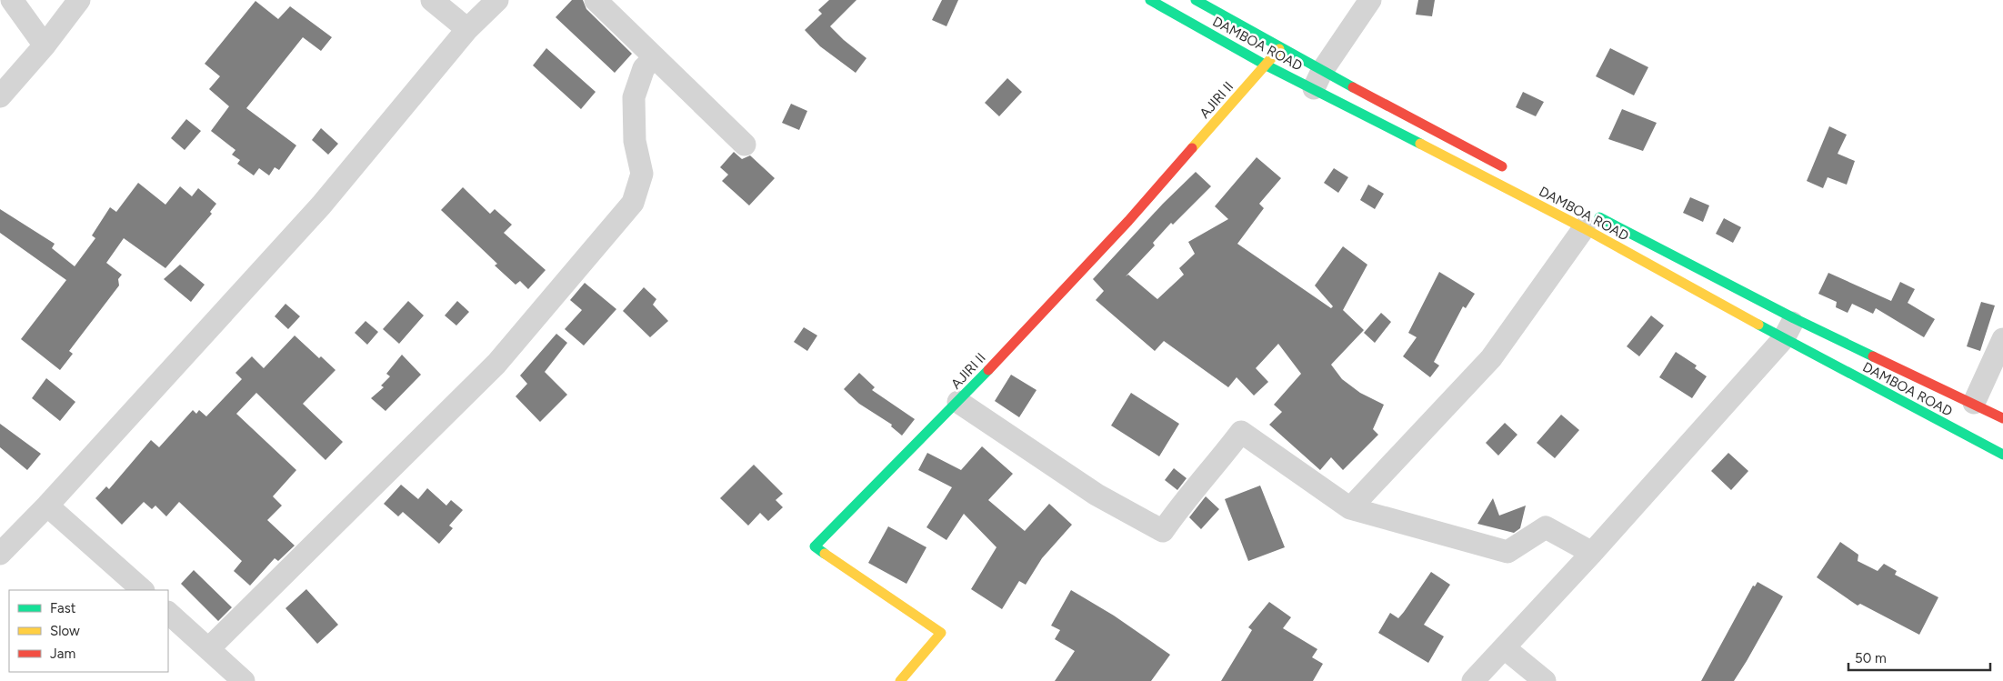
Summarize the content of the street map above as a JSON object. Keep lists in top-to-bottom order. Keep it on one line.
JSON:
{"streets":{"main road":["DAMBOA ROAD","AJIRI II"]},"crossings":[["DAMBOA ROAD","AJIRI II"]],"legend":["Fast","Slow","Jam"],"scale_bar":"50 m"}
